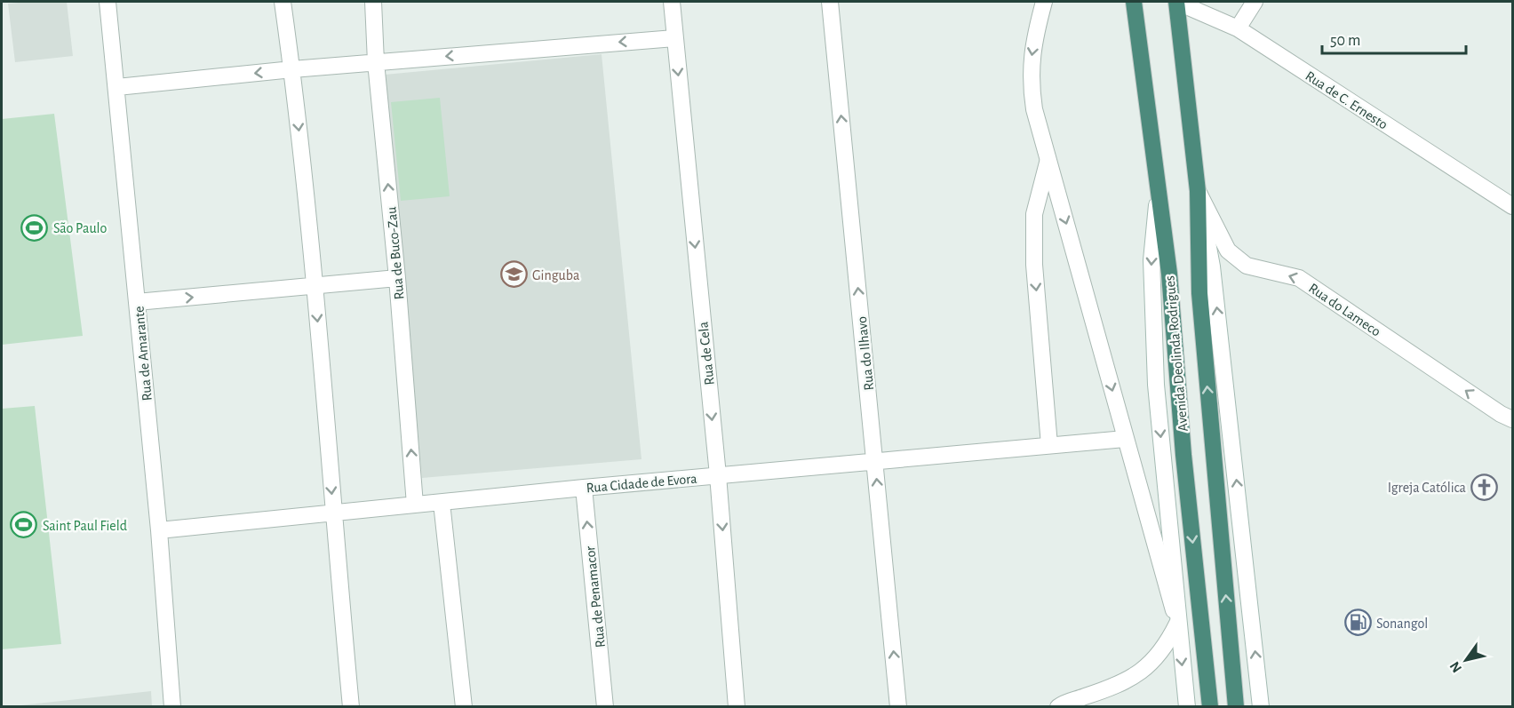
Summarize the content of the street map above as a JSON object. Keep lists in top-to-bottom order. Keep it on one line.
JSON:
{"streets":{"highway":["Avenida Deolinda Rodrigues"],"street":["Rua de C. Ernesto","Rua de Buco-Zau","Rua do Lameco","Rua de Amarante","Rua de Cela","Rua do Ilhavo","Rua Cidade de Evora","Rua de Penamacor"]},"crossings":[["Rua de C. Ernesto","Avenida Deolinda Rodrigues"],["Rua de Buco-Zau","Rua Cidade de Evora"],["Rua do Lameco","Avenida Deolinda Rodrigues"],["Rua de Amarante","Rua Cidade de Evora"],["Rua de Cela","Rua Cidade de Evora"],["Rua do Ilhavo","Rua Cidade de Evora"],["Rua Cidade de Evora","Rua de Penamacor"]],"one_way":["Rua do Lameco","Rua de Cela","Rua do Ilhavo"],"places":{"sports":["São Paulo","Saint Paul Field"],"school or university":["Ginguba"],"church":["Igreja Católica"],"fuel station":["Sonangol"]},"scale_bar":"50 m","north":"bottom left"}
